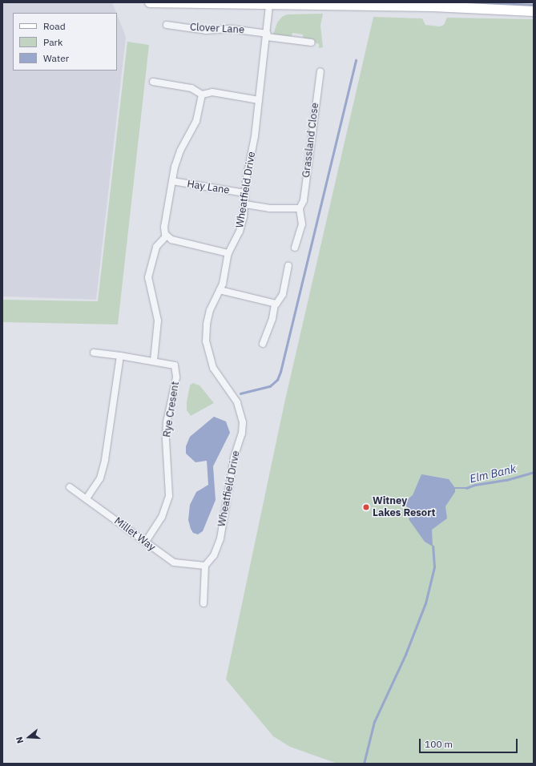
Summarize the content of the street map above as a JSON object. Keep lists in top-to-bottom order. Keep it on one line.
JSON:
{"streets":{"street":["Clover Lane","Grassland Close","Hay Lane","Wheatfield Drive","Rye Cresent","Millet Way"]},"crossings":[["Clover Lane","Wheatfield Drive"],["Hay Lane","Wheatfield Drive"],["Wheatfield Drive","Millet Way"],["Rye Cresent","Millet Way"]],"water":["Elm Bank"],"places":["Witney Lakes Resort"],"legend":["Road","Park","Water"],"scale_bar":"100 m","north":"left"}
